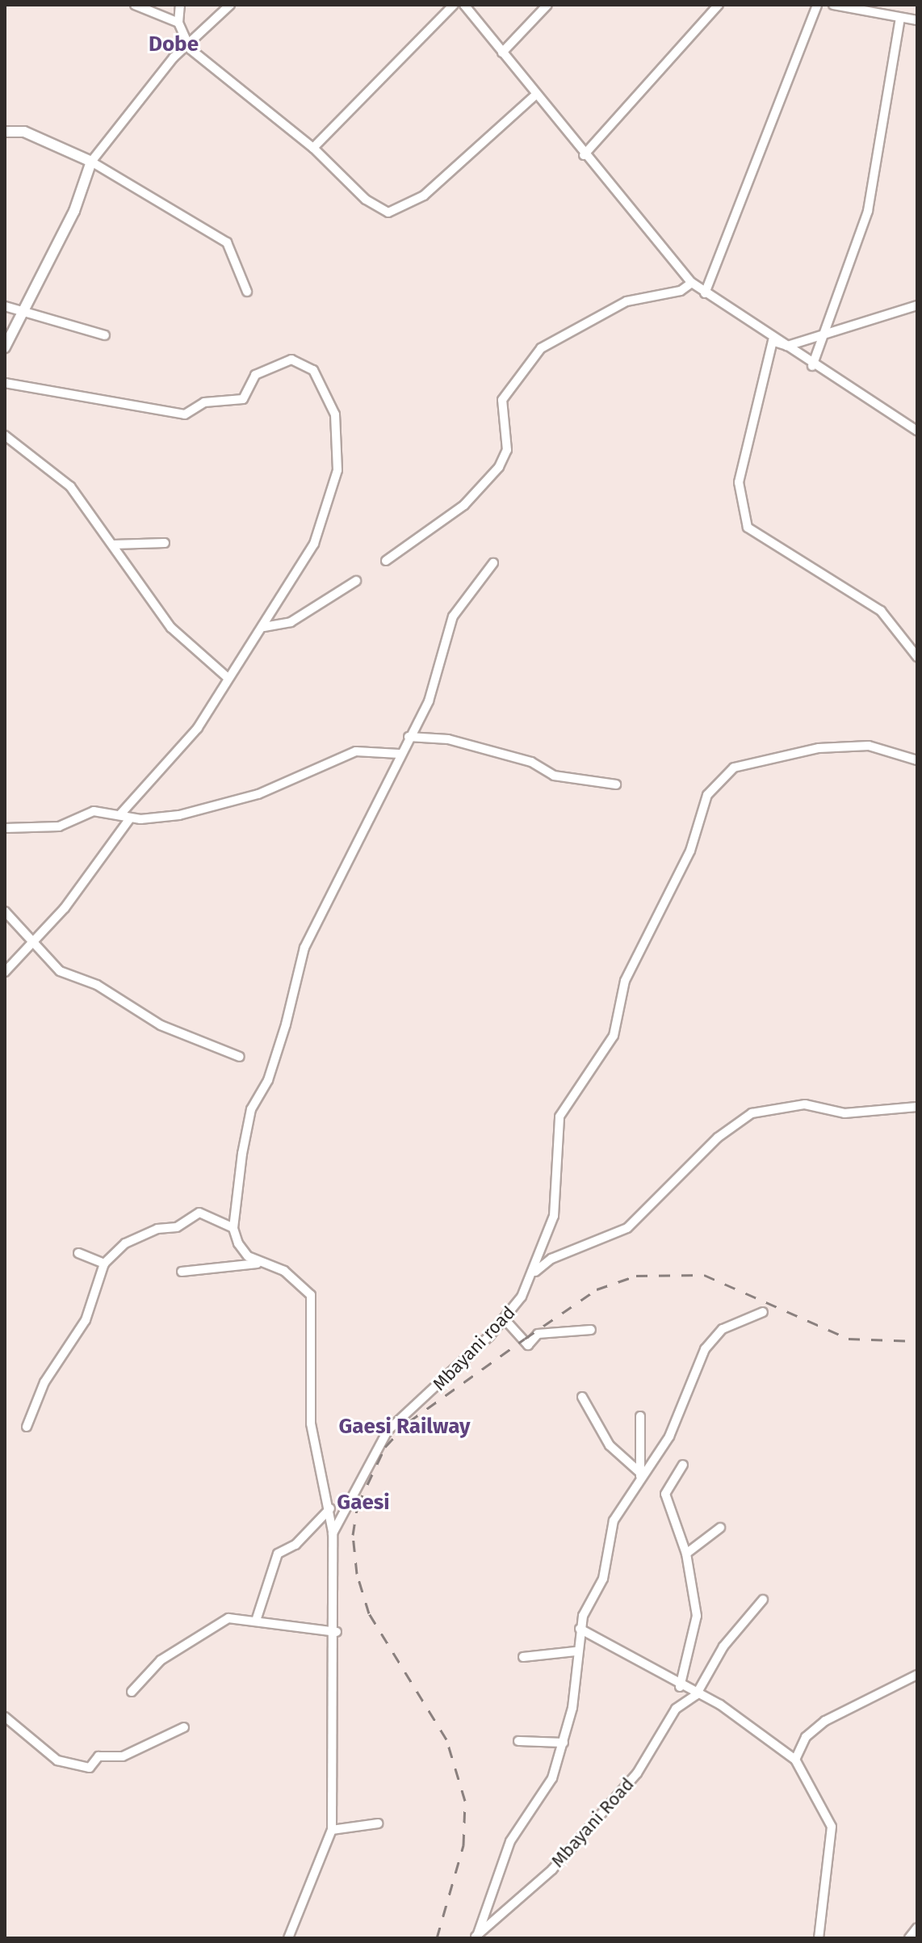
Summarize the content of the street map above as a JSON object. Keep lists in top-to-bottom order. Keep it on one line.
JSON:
{"streets":{"street":["Mbayani road","Mbayani Road"]},"districts":["Dobe","Gaesi Railway","Gaesi"]}
